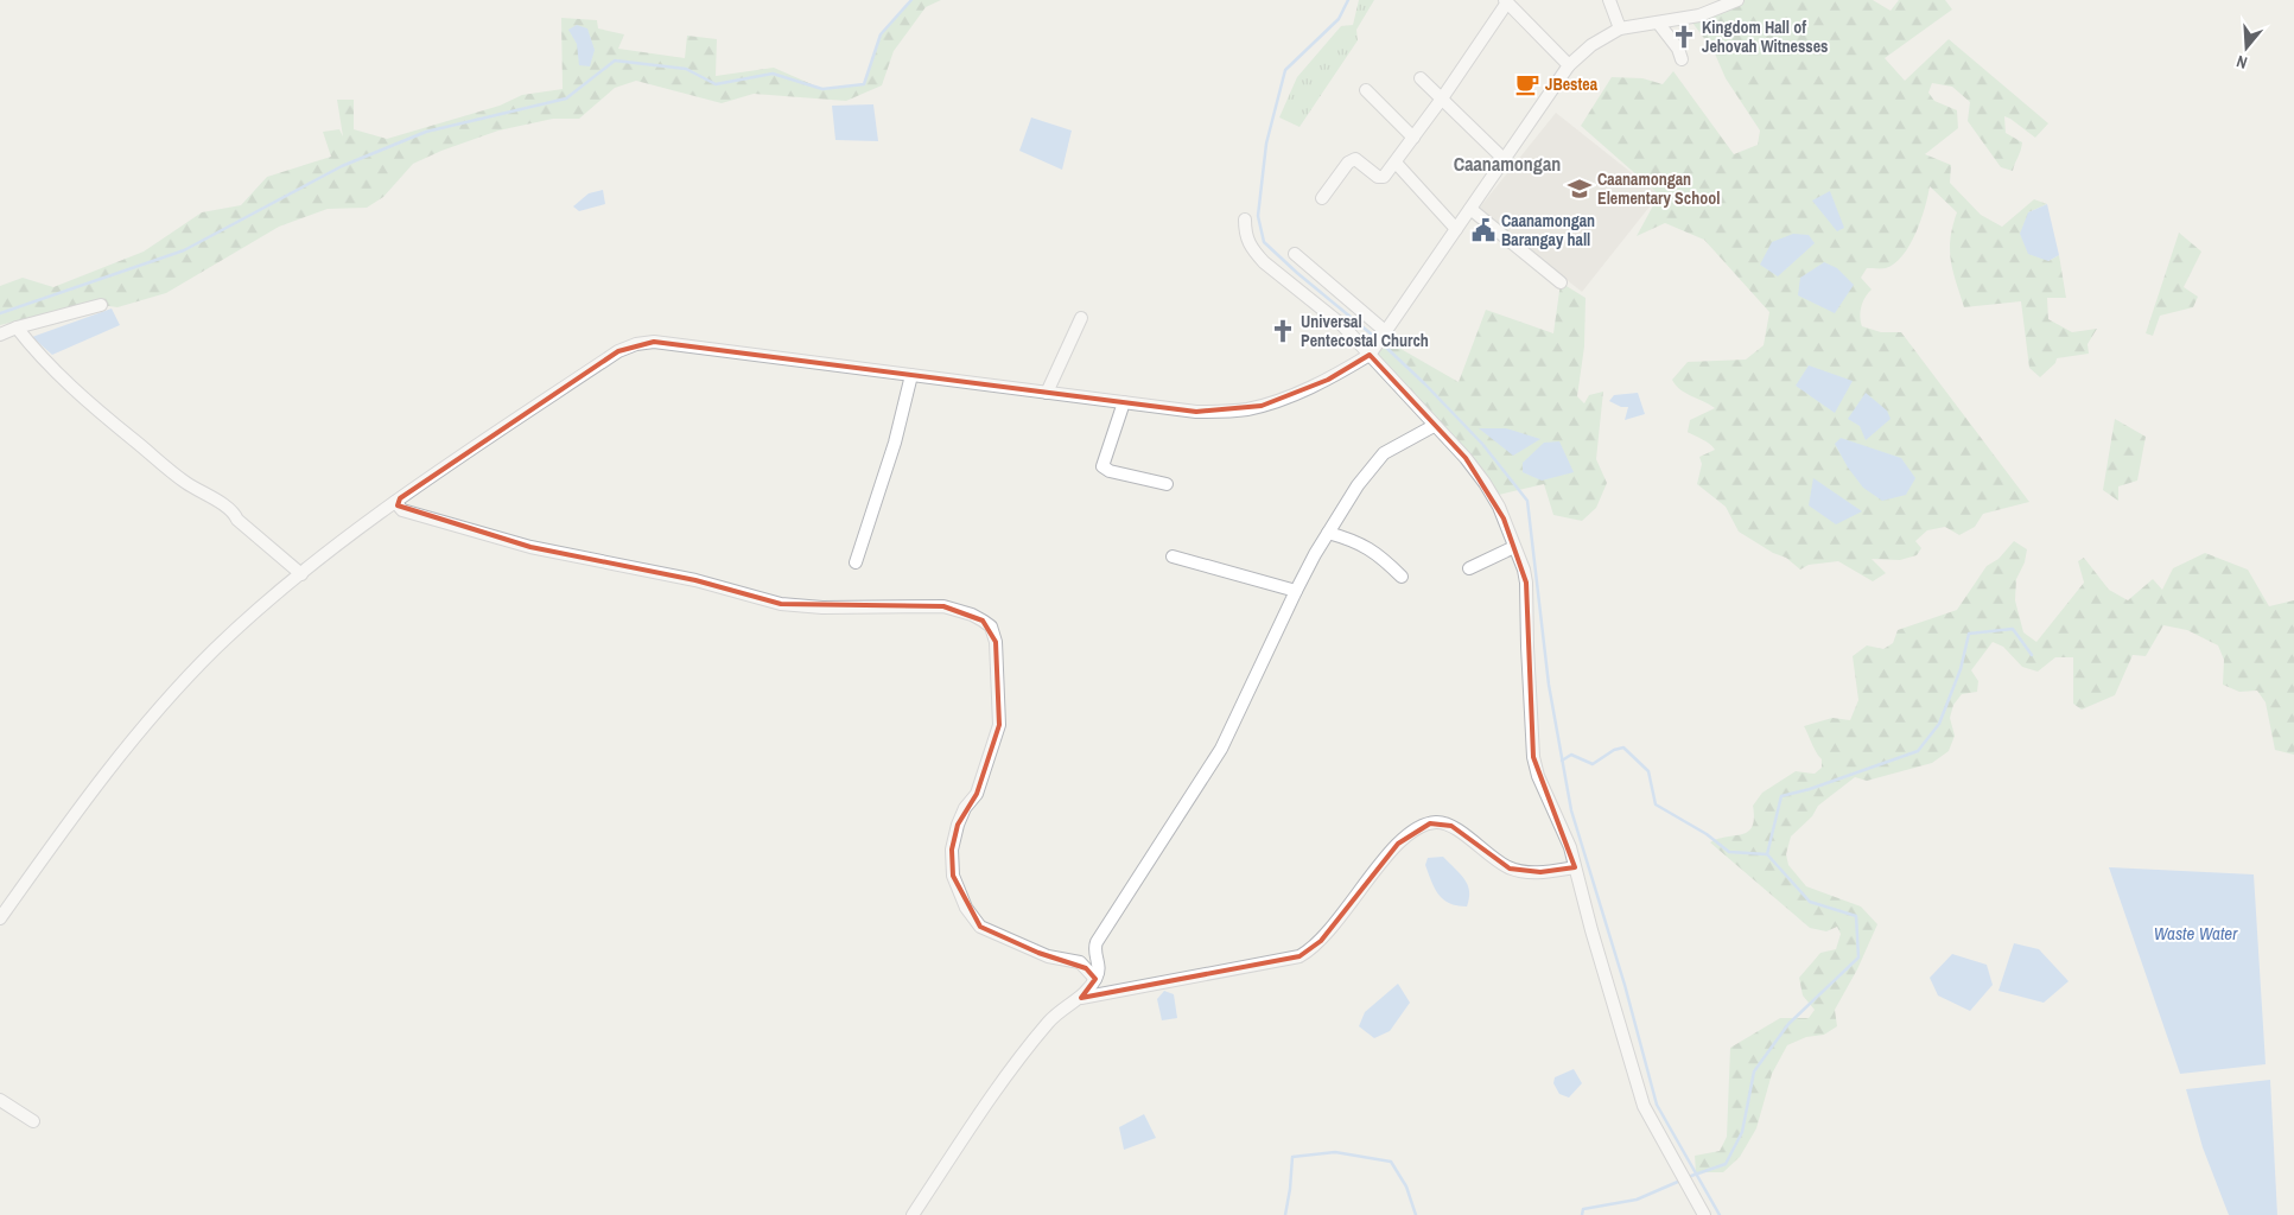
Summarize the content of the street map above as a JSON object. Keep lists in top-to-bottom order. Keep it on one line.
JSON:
{"districts":["Caanamongan"],"water":["Waste Water"],"places":{"church":["Kingdom Hall of Jehovah Witnesses","Universal Pentecostal Church"],"cafe":["JBestea"],"school or university":["Caanamongan Elementary School"],"public building":["Caanamongan Barangay hall"]},"north":"bottom"}
